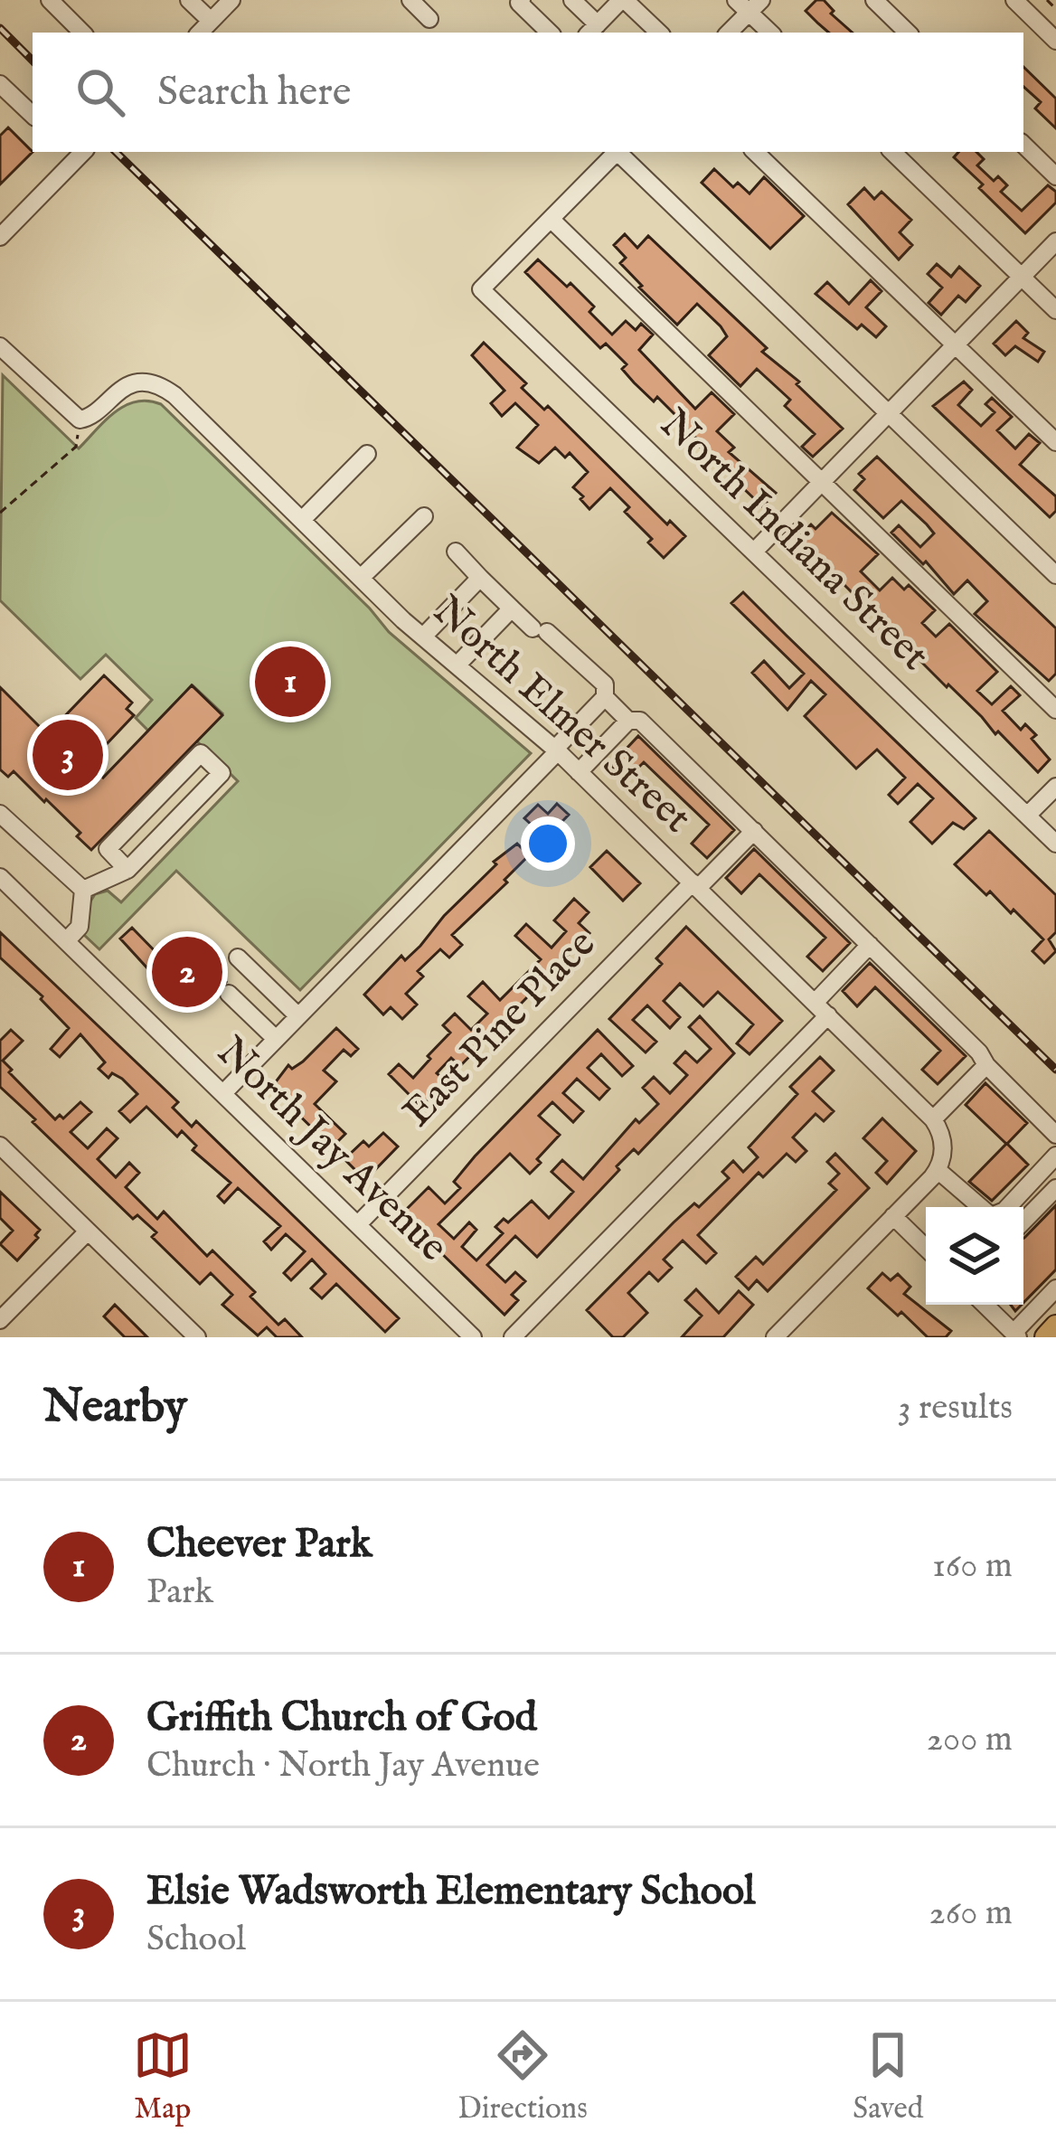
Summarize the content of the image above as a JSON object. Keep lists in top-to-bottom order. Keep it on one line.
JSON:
{"streets":{"street":["North Indiana Street","North Elmer Street","East Pine Place","North Jay Avenue"]},"crossings":[["North Elmer Street","East Pine Place"],["East Pine Place","North Jay Avenue"]],"page":{"search":"Search here","pins":["1","3","2"],"heading":["Nearby","3 results"],"list":[{"mark":"1","name":"Cheever Park","note":"Park","value":"160 m"},{"mark":"2","name":"Griffith Church of God","note":"Church · North Jay Avenue","value":"200 m"},{"mark":"3","name":"Elsie Wadsworth Elementary School","note":"School","value":"260 m"}],"nav":["Map","Directions","Saved"]}}
